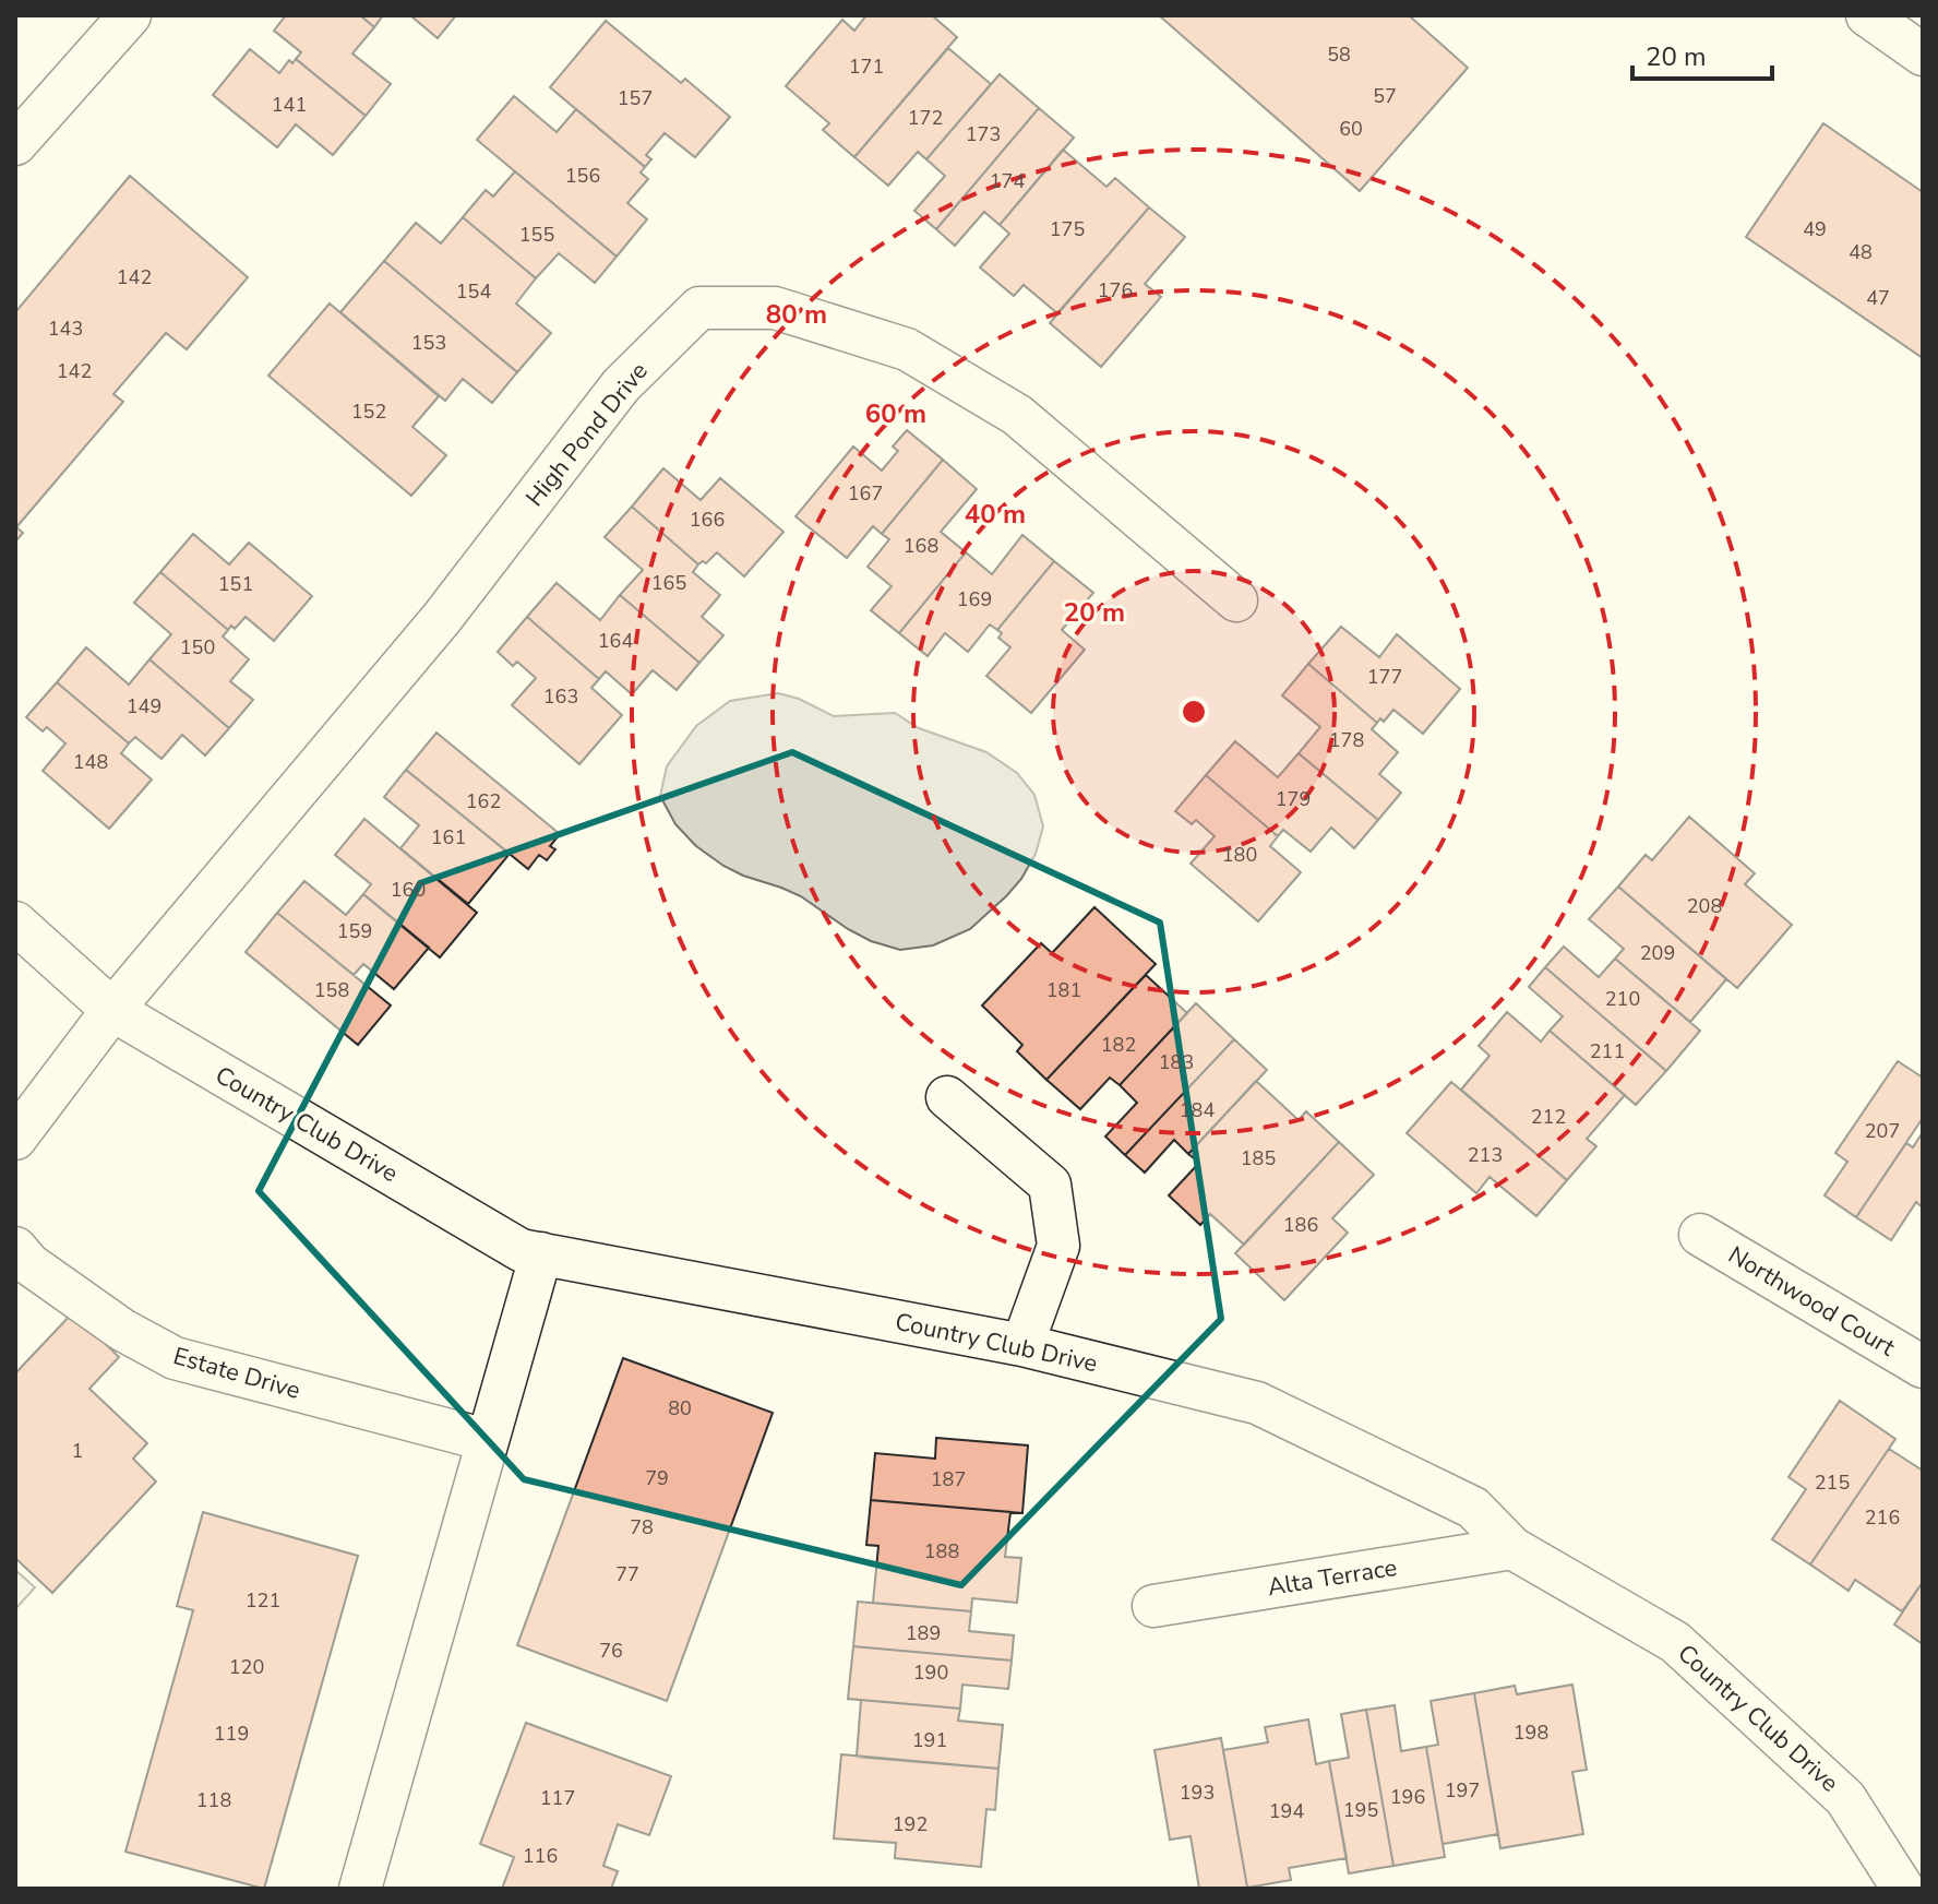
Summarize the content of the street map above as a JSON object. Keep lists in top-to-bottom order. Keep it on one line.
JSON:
{"streets":{"street":["High Pond Drive","Country Club Drive","Northwood Court","Estate Drive","Alta Terrace"]},"crossings":[["High Pond Drive","Country Club Drive"],["Country Club Drive","Alta Terrace"]],"house_numbers":["58","171","57","157","141","172","60","173","156","174","175","49","155","48","142","176","154","47","143","153","142","152","167","166","168","165","151","169","164","150","177","163","149","178","148","179","162","161","180","160","208","159","209","158","181","210","182","211","183","184","212","207","213","185","186","80","1","79","187","215","216","78","188","77","121","189","76","120","190","198","119","191","197","193","196","117","118","195","194","192","116"],"scale_bar":"20 m","rings":["80 m","60 m","40 m","20 m"]}
